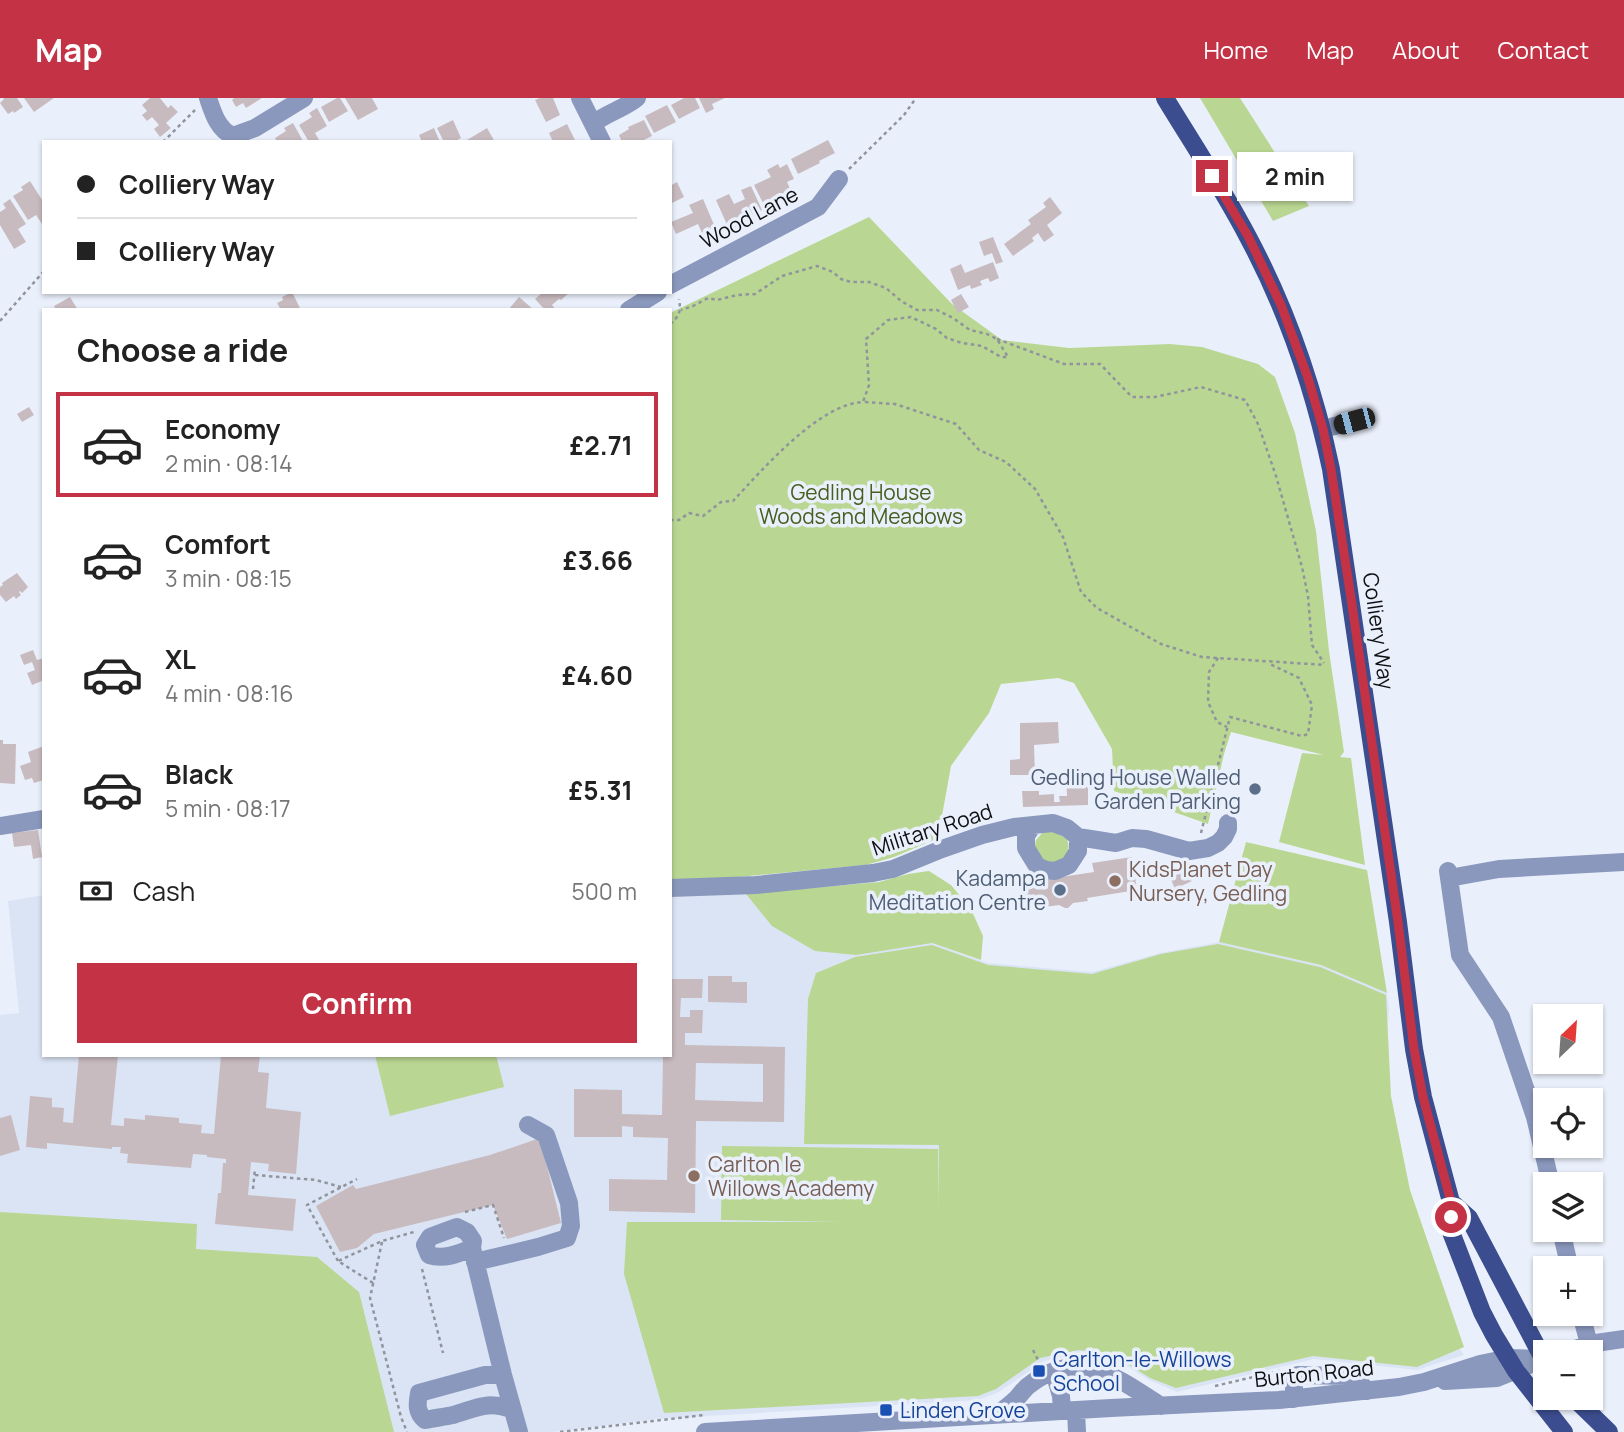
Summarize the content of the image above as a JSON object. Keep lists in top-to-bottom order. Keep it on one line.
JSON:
{"streets":{"main road":["Colliery Way"],"street":["Wood Lane","Military Road","Burton Road"]},"crossings":[["Colliery Way","Burton Road"]],"parks":["Gedling House Woods and Meadows"],"places":{"other":["Gedling House Walled Garden Parking","KidsPlanet Day Nursery, Gedling","Kadampa Meditation Centre","Carlton le Willows Academy"],"transit":["Carlton-le-Willows School","Linden Grove"]},"north":"top right","page":{"header":"Map","nav":["Home","Map","About","Contact"],"banner":["Colliery Way","Colliery Way"],"bubble":"2 min","heading":"Choose a ride","list":[{"name":"Economy","note":"2 min · 08:14","value":"£2.71"},{"name":"Comfort","note":"3 min · 08:15","value":"£3.66"},{"name":"XL","note":"4 min · 08:16","value":"£4.60"},{"name":"Black","note":"5 min · 08:17","value":"£5.31"}],"pay":["Cash","500 m"],"buttons":"Confirm","map_buttons":["+","−"]}}
